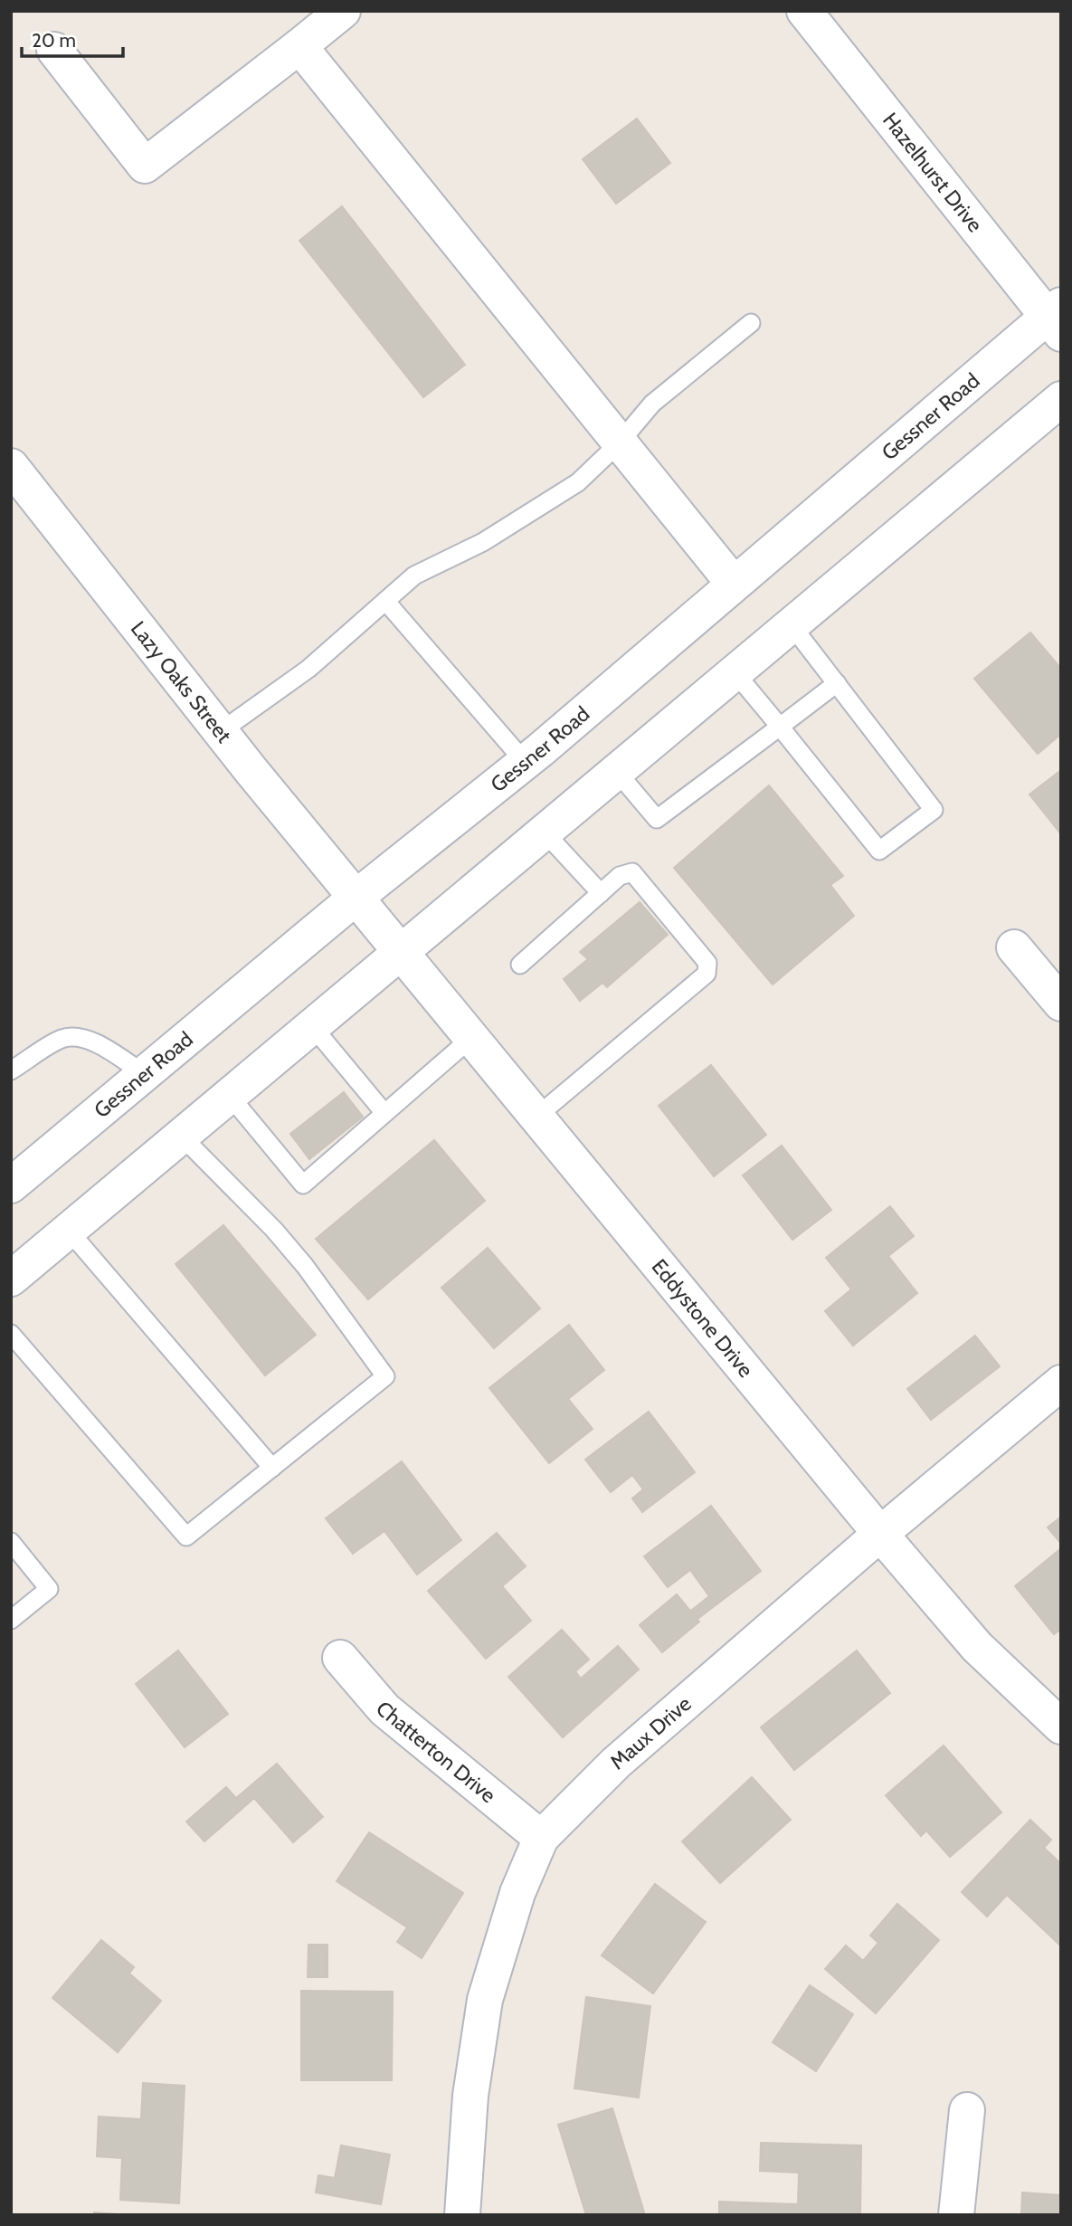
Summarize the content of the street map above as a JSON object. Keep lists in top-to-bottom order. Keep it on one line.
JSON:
{"streets":{"street":["Hazelhurst Drive","Gessner Road","Lazy Oaks Street","Eddystone Drive","Maux Drive","Chatterton Drive"]},"crossings":[["Hazelhurst Drive","Gessner Road"],["Gessner Road","Lazy Oaks Street"],["Gessner Road","Eddystone Drive"],["Lazy Oaks Street","Eddystone Drive"],["Eddystone Drive","Maux Drive"],["Maux Drive","Chatterton Drive"]],"scale_bar":"20 m"}
